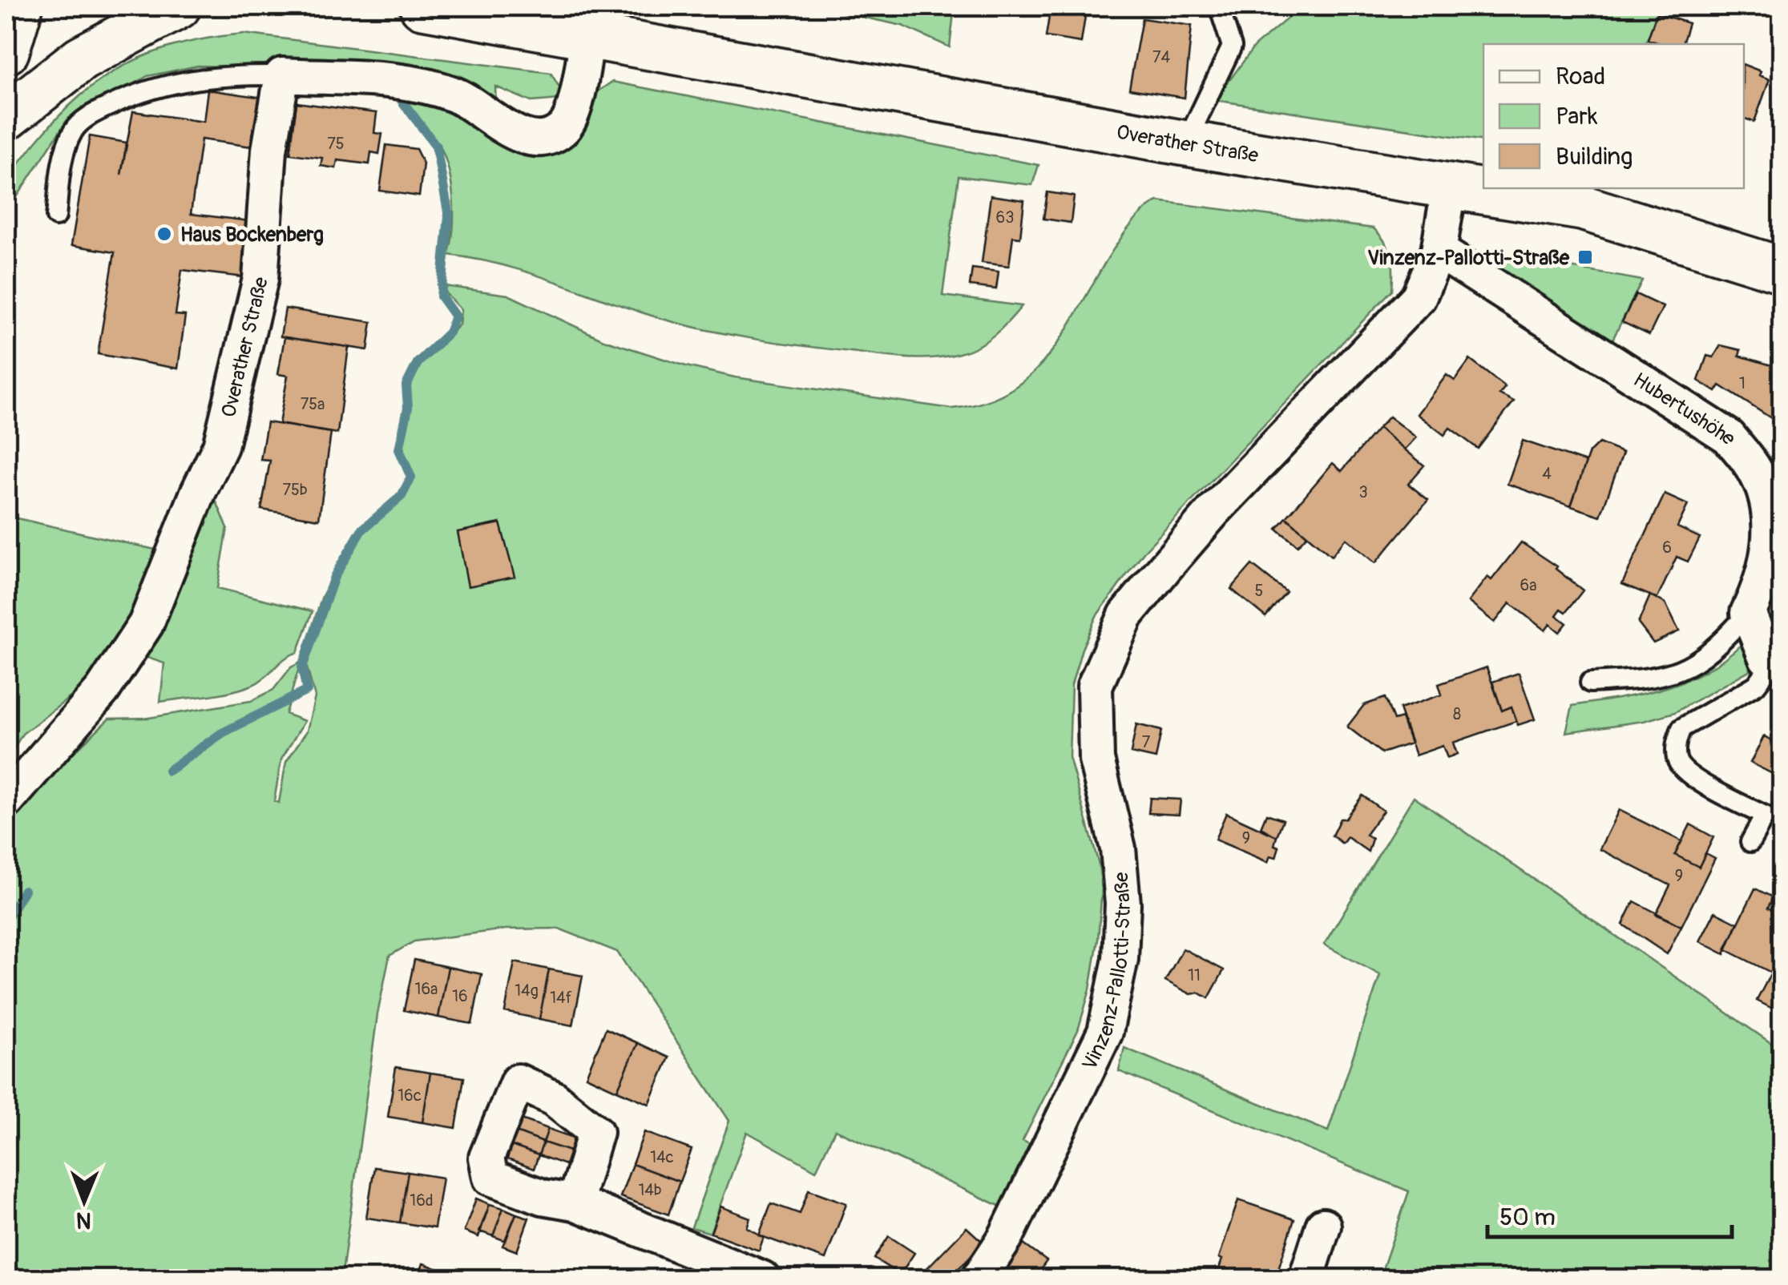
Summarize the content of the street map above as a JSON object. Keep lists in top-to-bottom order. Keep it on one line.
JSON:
{"streets":{"main road":["Overather Straße"],"street":["Hubertushöhe","Vinzenz-Pallotti-Straße"]},"crossings":[["Overather Straße","Vinzenz-Pallotti-Straße"],["Hubertushöhe","Vinzenz-Pallotti-Straße"]],"places":{"other":["Haus Bockenberg"],"transit":["Vinzenz-Pallotti-Straße"]},"house_numbers":["74","75","63","1","75a","4","75b","3","6","6a","5","8","7","9","9","11","16a","14g","16","14f","16c","14c","14b","16d"],"legend":["Road","Park","Building"],"scale_bar":"50 m","north":"bottom"}
